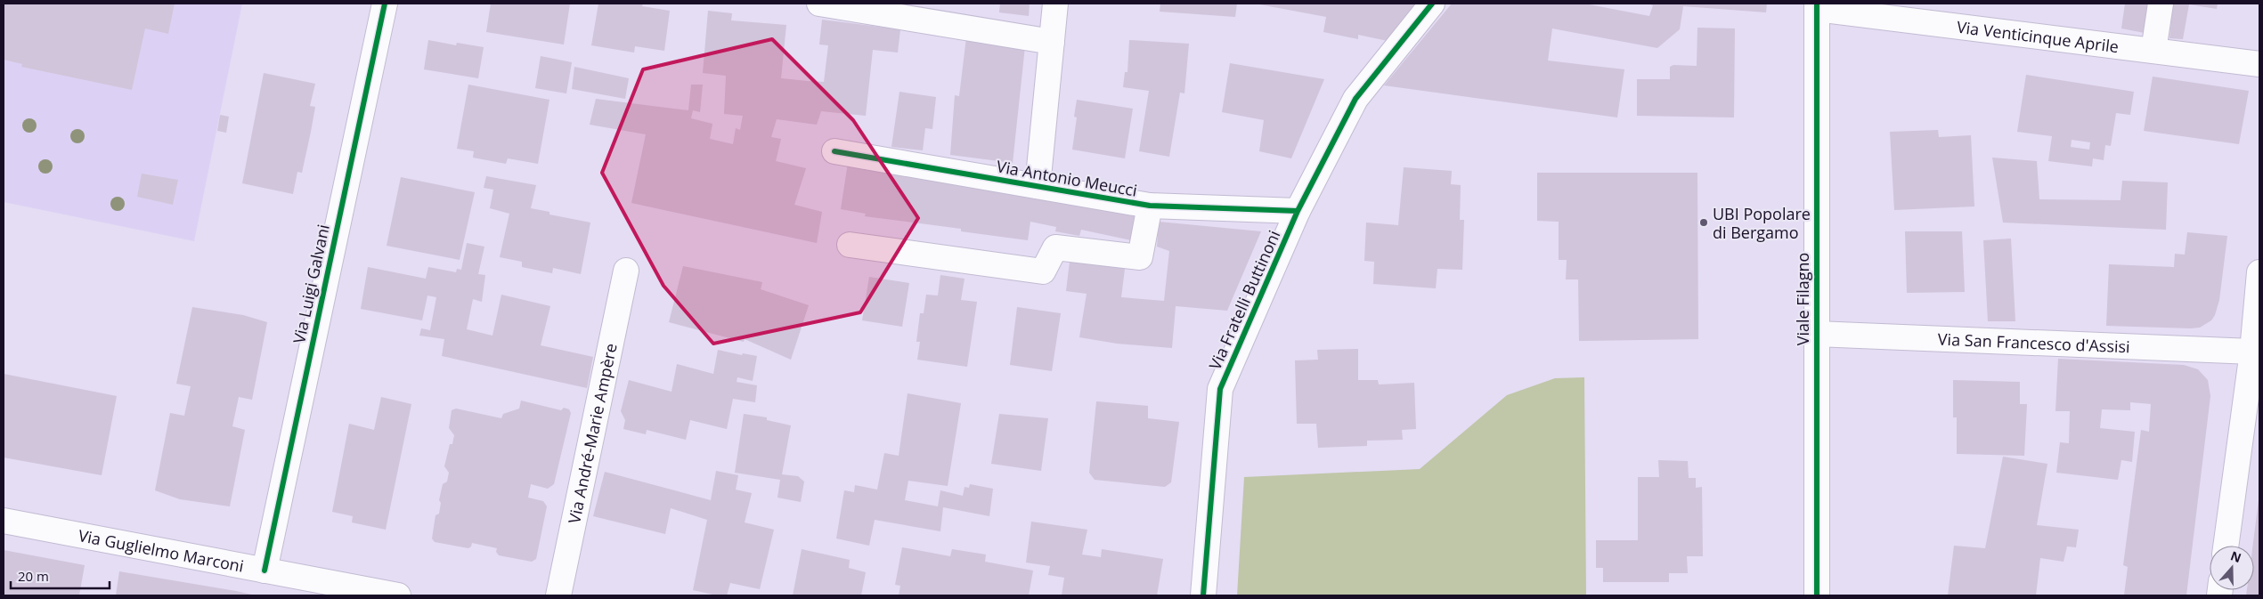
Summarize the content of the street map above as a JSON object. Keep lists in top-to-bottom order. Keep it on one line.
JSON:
{"streets":{"street":["Via Venticinque Aprile","Via Antonio Meucci","Via Luigi Galvani","Viale Filagno","Via Fratelli Buttinoni","Via San Francesco d'Assisi","Via André-Marie Ampère","Via Guglielmo Marconi"]},"crossings":[["Via Venticinque Aprile","Viale Filagno"],["Via Antonio Meucci","Via Fratelli Buttinoni"],["Via Luigi Galvani","Via Guglielmo Marconi"],["Viale Filagno","Via San Francesco d'Assisi"]],"places":["UBI Popolare di Bergamo"],"scale_bar":"20 m","north":"top"}
